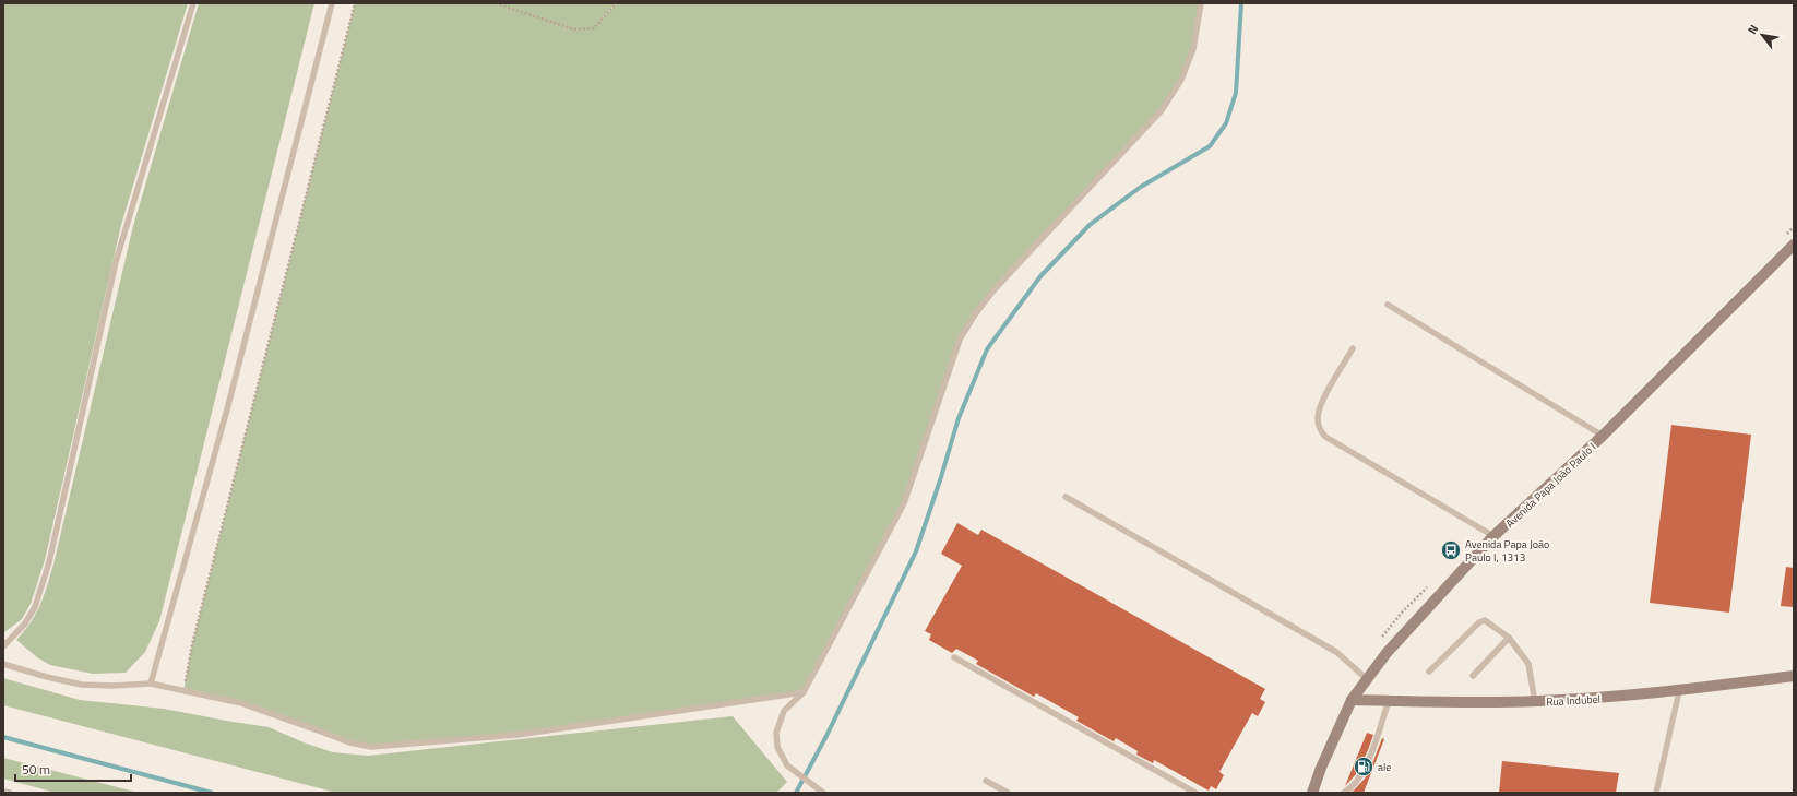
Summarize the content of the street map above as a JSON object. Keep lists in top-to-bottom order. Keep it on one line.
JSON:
{"streets":{"main road":["Avenida Papa João Paulo I","Rua Indubel"]},"crossings":[["Avenida Papa João Paulo I","Rua Indubel"]],"places":{"bus stop":["Avenida Papa João Paulo I, 1313"],"fuel station":["ale"]},"scale_bar":"50 m","north":"top left"}
